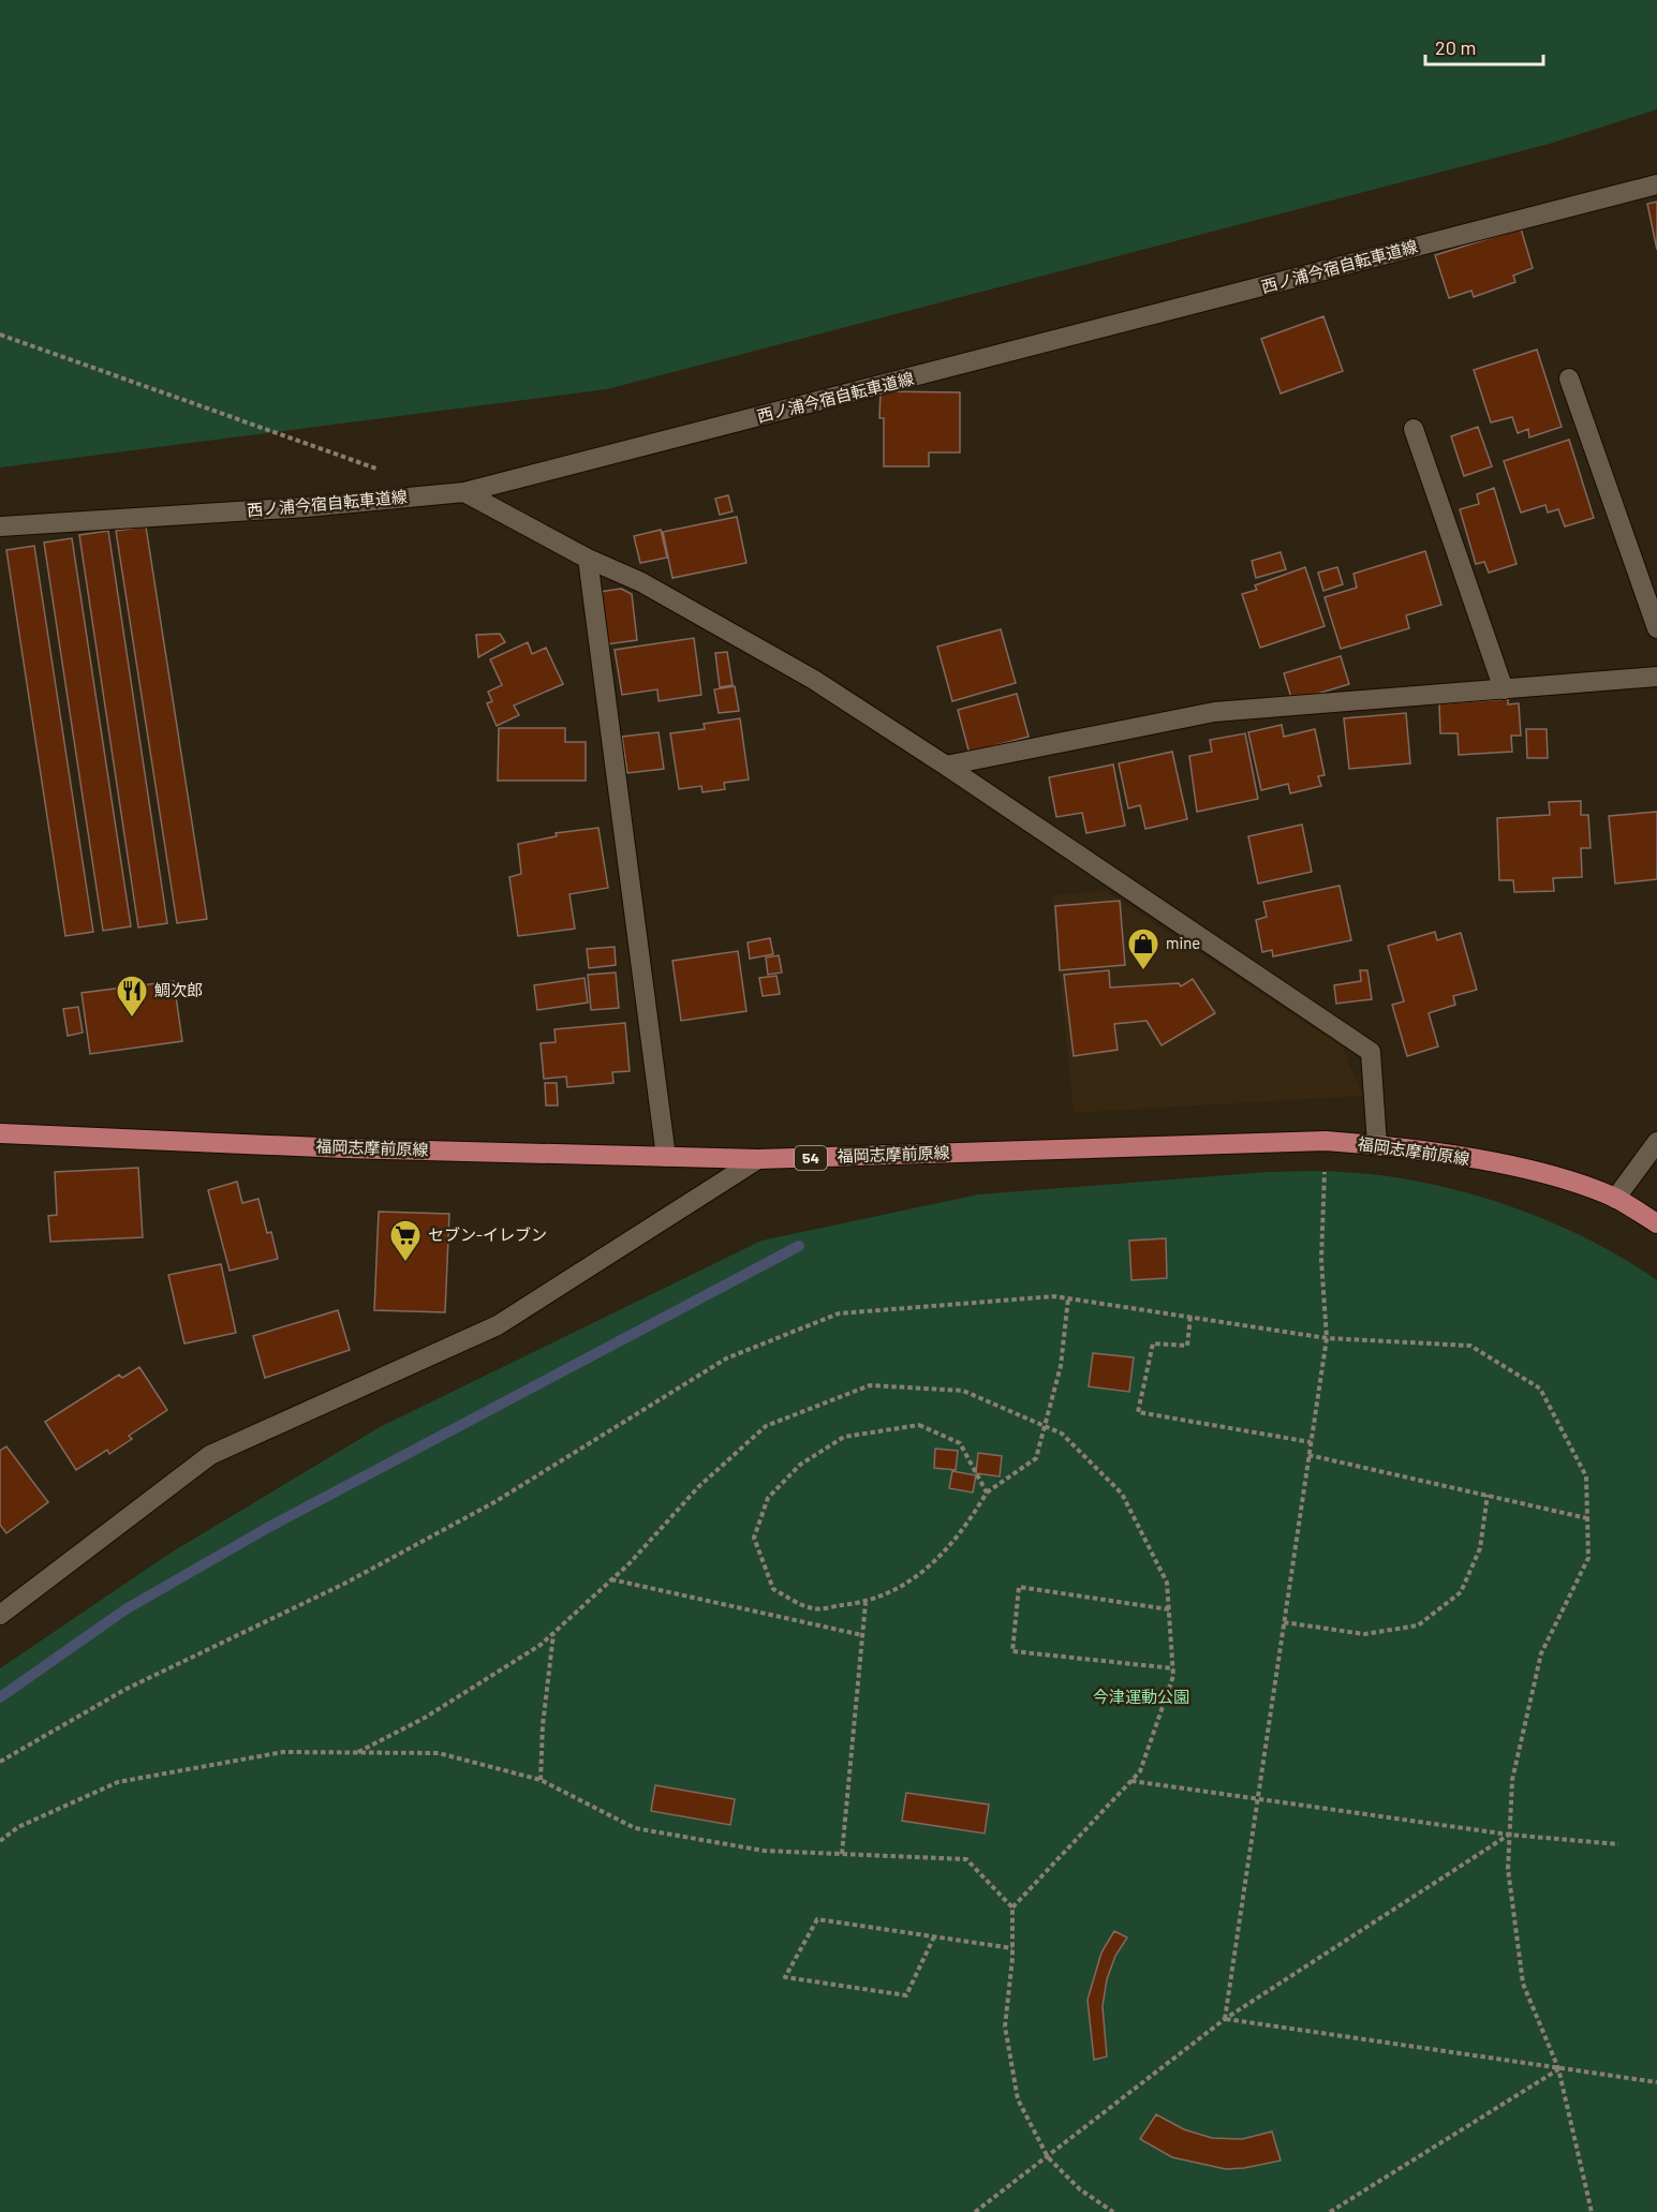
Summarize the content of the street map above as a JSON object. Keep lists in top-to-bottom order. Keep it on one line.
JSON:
{"streets":{"main road":["福岡志摩前原線","54"],"street":["西ノ浦今宿自転車道線"]},"parks":["今津運動公園"],"places":{"shop":["mine"],"restaurant":["鯛次郎"],"supermarket":["セブン-イレブン"]},"scale_bar":"20 m"}
